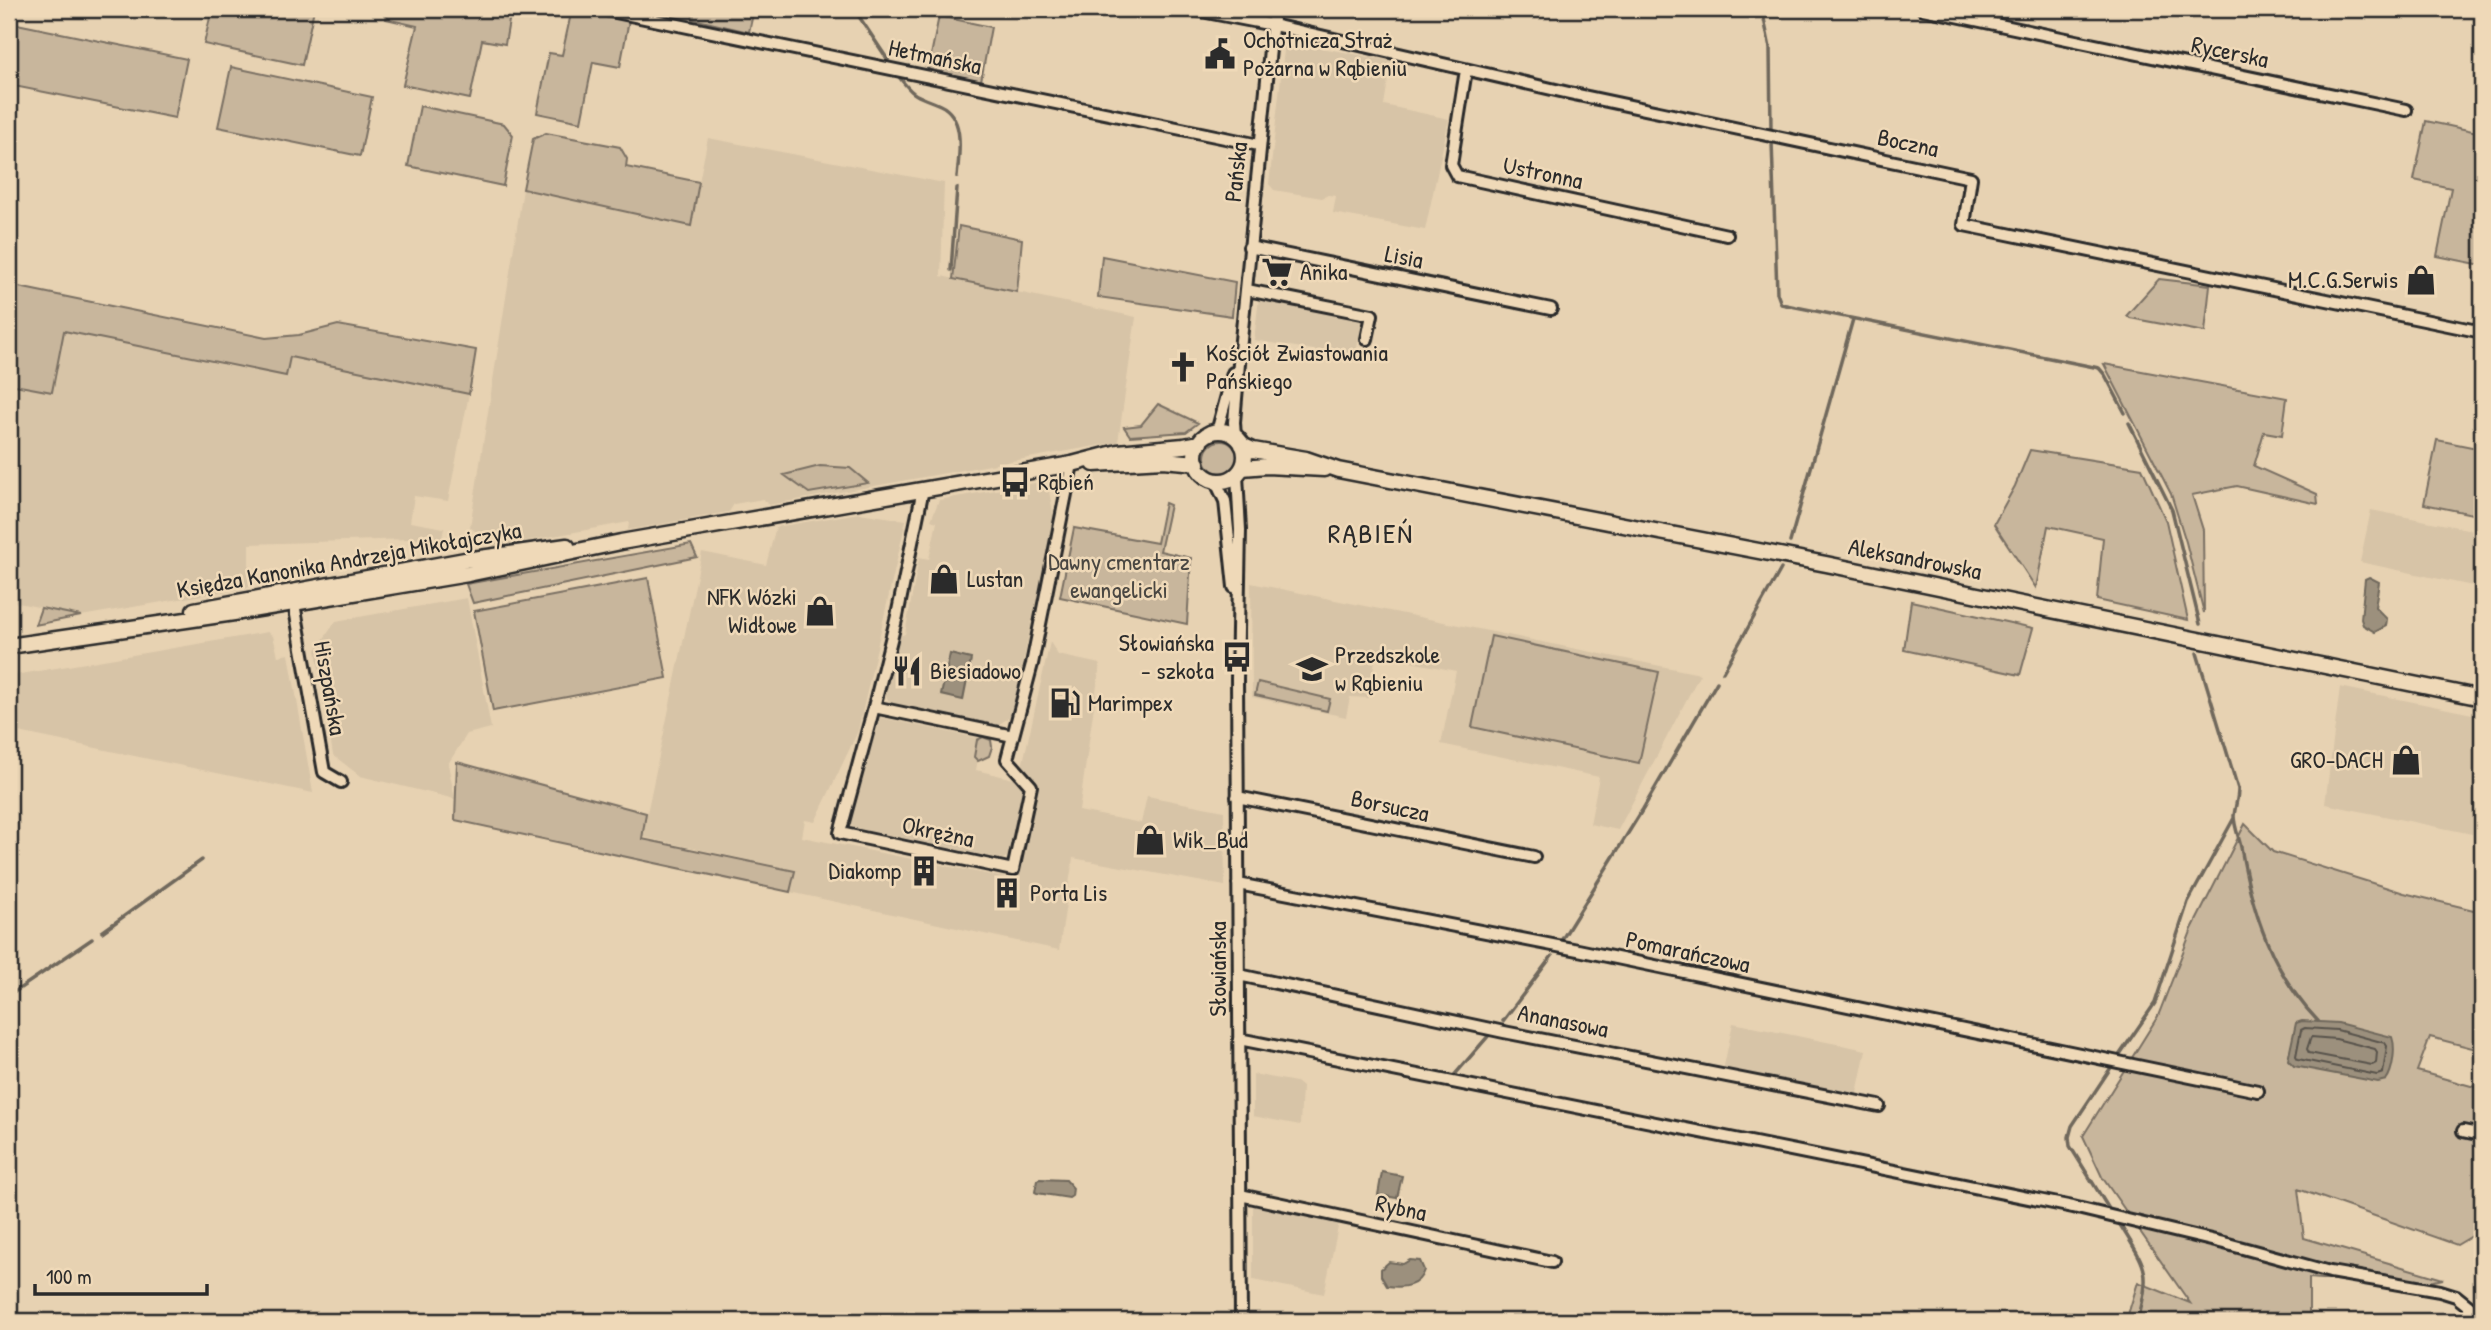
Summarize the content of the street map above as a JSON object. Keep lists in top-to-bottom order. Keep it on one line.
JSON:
{"streets":{"main road":["Aleksandrowska","Księdza Kanonika Andrzeja Mikołajczyka"],"street":["Rycerska","Hetmańska","Boczna","Pańska","Ustronna","Lisia","Hiszpańska","Borsucza","Okrężna","Pomarańczowa","Słowiańska","Ananasowa","Rybna"]},"crossings":[["Hetmańska","Pańska"],["Boczna","Pańska"],["Boczna","Ustronna"],["Pańska","Lisia"],["Pańska","Aleksandrowska"],["Pańska","Księdza Kanonika Andrzeja Mikołajczyka"],["Pańska","Słowiańska"],["Aleksandrowska","Księdza Kanonika Andrzeja Mikołajczyka"],["Aleksandrowska","Słowiańska"],["Księdza Kanonika Andrzeja Mikołajczyka","Hiszpańska"],["Księdza Kanonika Andrzeja Mikołajczyka","Okrężna"],["Księdza Kanonika Andrzeja Mikołajczyka","Słowiańska"],["Borsucza","Słowiańska"],["Pomarańczowa","Słowiańska"],["Słowiańska","Ananasowa"],["Słowiańska","Rybna"]],"districts":["RĄBIEŃ"],"parks":["Dawny cmentarz ewangelicki"],"places":{"public building":["Ochotnicza Straż Pożarna w Rąbieniu"],"supermarket":["Anika"],"shop":["M.C.G.Serwis","Lustan","NFK Wózki Widłowe","GRO-DACH","Wik_Bud"],"church":["Kościół Zwiastowania Pańskiego"],"bus stop":["Rąbień","Słowiańska - szkoła"],"school or university":["Przedszkole w Rąbieniu"],"restaurant":["Biesiadowo"],"fuel station":["Marimpex"],"building":["Diakomp","Porta Lis"]},"scale_bar":"100 m"}
